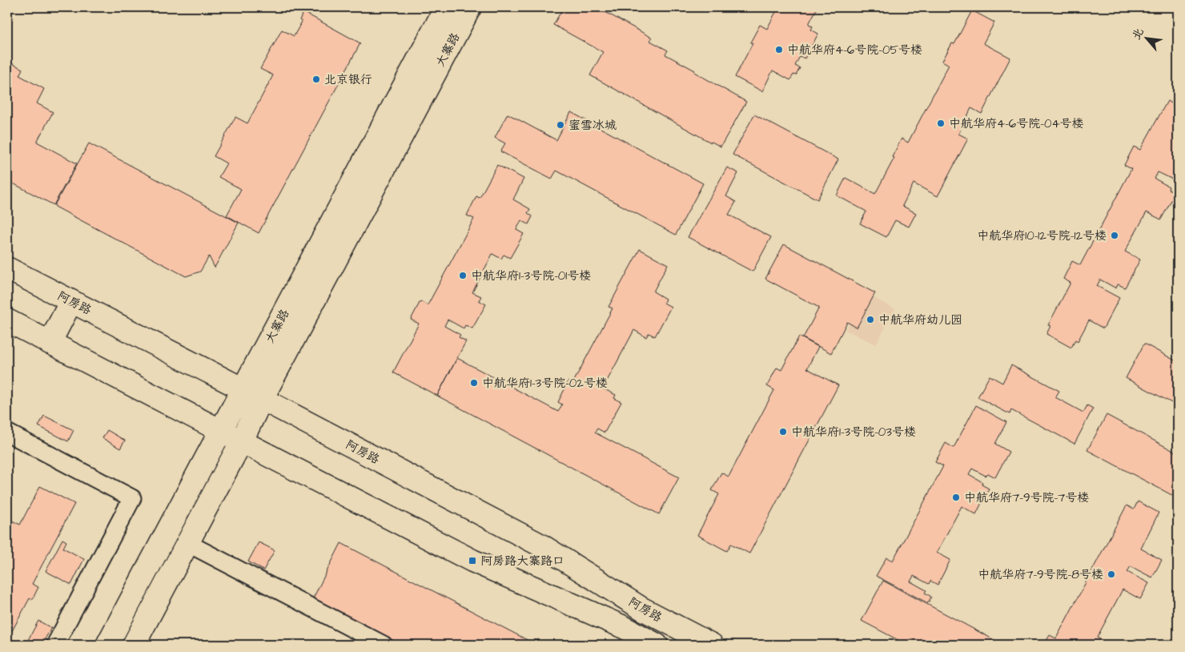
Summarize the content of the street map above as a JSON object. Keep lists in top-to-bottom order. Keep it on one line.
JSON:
{"streets":{"main road":["大寨路","阿房路"]},"crossings":[["大寨路","阿房路"]],"places":{"other":["中航华府4-6号院-05号楼","北京银行","中航华府4-6号院-04号楼","蜜雪冰城","中航华府10-12号院-12号楼","中航华府1-3号院-01号楼","中航华府幼儿园","中航华府1-3号院-02号楼","中航华府1-3号院-03号楼","中航华府7-9号院-7号楼","中航华府7-9号院-8号楼"],"transit":["阿房路大寨路口"]},"north":"top left"}
